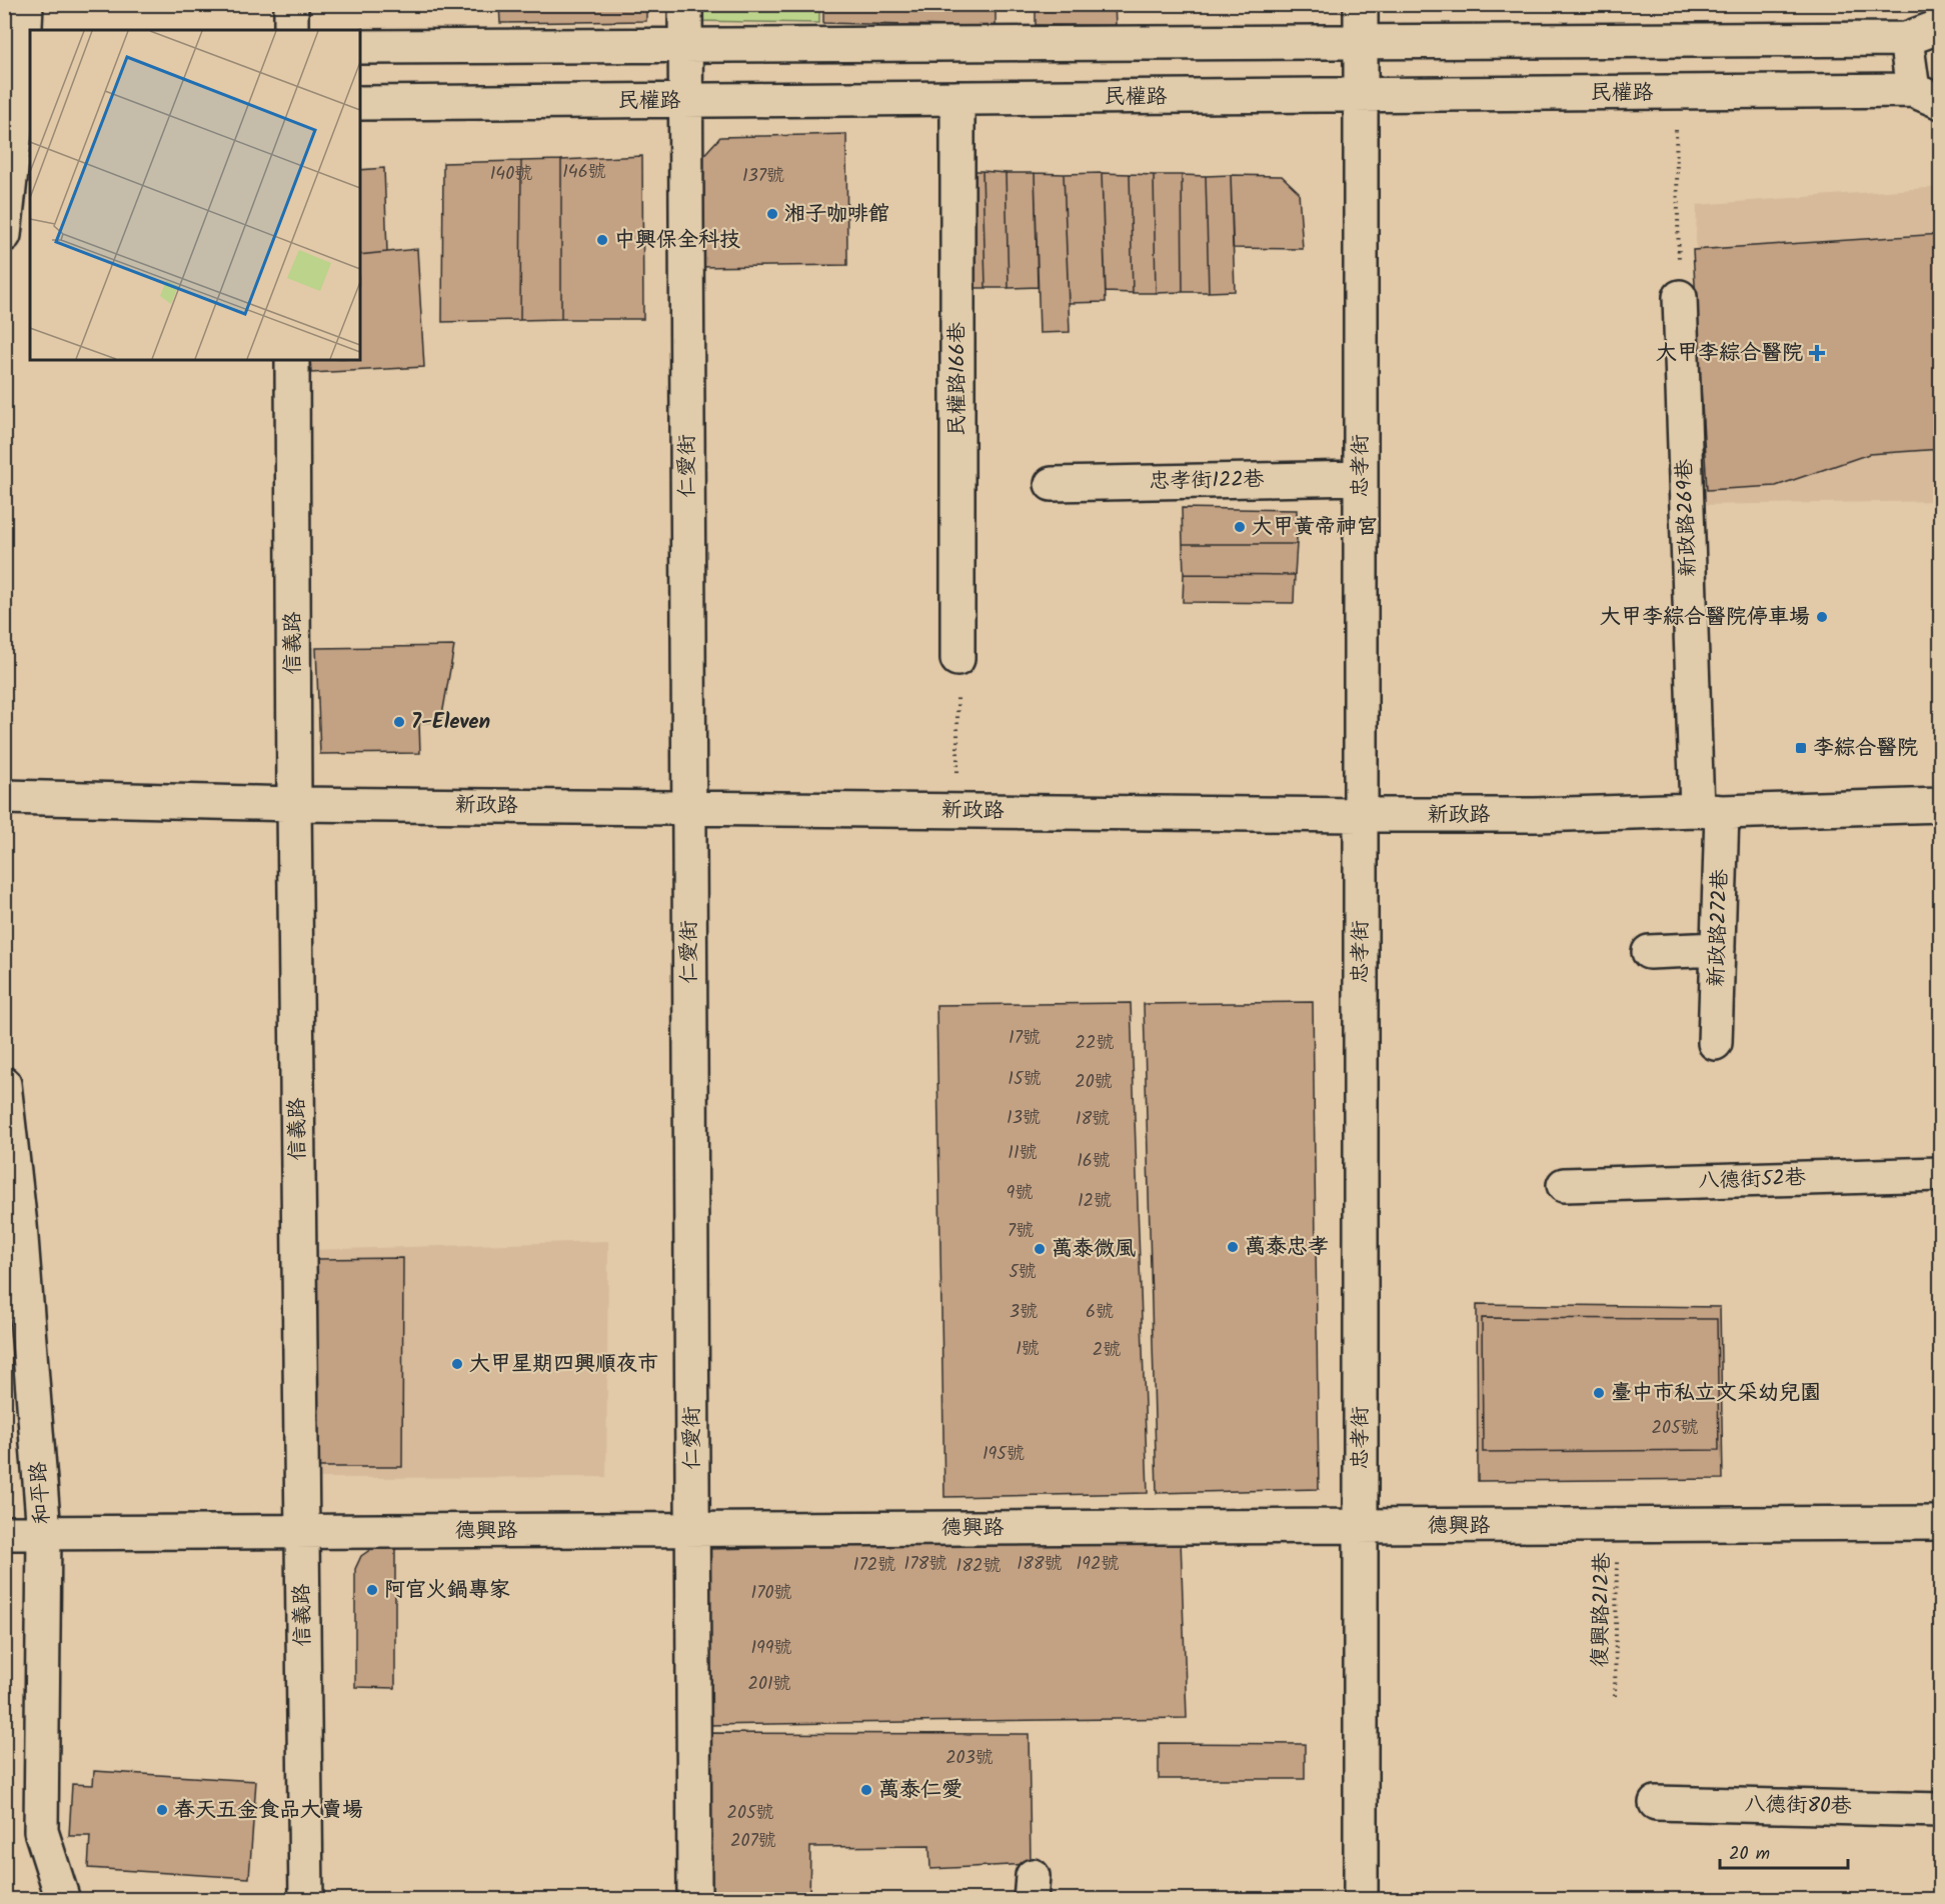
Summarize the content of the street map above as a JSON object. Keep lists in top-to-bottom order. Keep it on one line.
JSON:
{"streets":{"street":["民權路","民權路166巷","仁愛街","忠孝街","忠孝街122巷","新政路269巷","信義路","新政路","新政路272巷","八德街52巷","和平路","德興路","八德街80巷"],"path":["復興路212巷"]},"crossings":[["民權路","民權路166巷"],["民權路","仁愛街"],["民權路","忠孝街"],["仁愛街","新政路"],["仁愛街","德興路"],["忠孝街","忠孝街122巷"],["忠孝街","新政路"],["忠孝街","德興路"],["新政路269巷","新政路"],["新政路269巷","新政路272巷"],["信義路","新政路"],["信義路","德興路"],["新政路","新政路272巷"],["和平路","德興路"],["德興路","復興路212巷"]],"places":{"other":["湘子咖啡館","中興保全科技","大甲黃帝神宮","大甲李綜合醫院停車場","7-Eleven","萬泰忠孝","萬泰微風","大甲星期四興順夜市","臺中市私立文采幼兒園","阿官火鍋專家","萬泰仁愛","春天五金食品大賣場"],"health":["大甲李綜合醫院"],"transit":["李綜合醫院"]},"house_numbers":["146號","140號","137號","17號","22號","15號","20號","13號","18號","11號","16號","9號","12號","7號","5號","3號","6號","1號","2號","205號","195號","178號","188號","192號","172號","182號","170號","199號","201號","203號","205號","207號"],"scale_bar":"20 m"}
